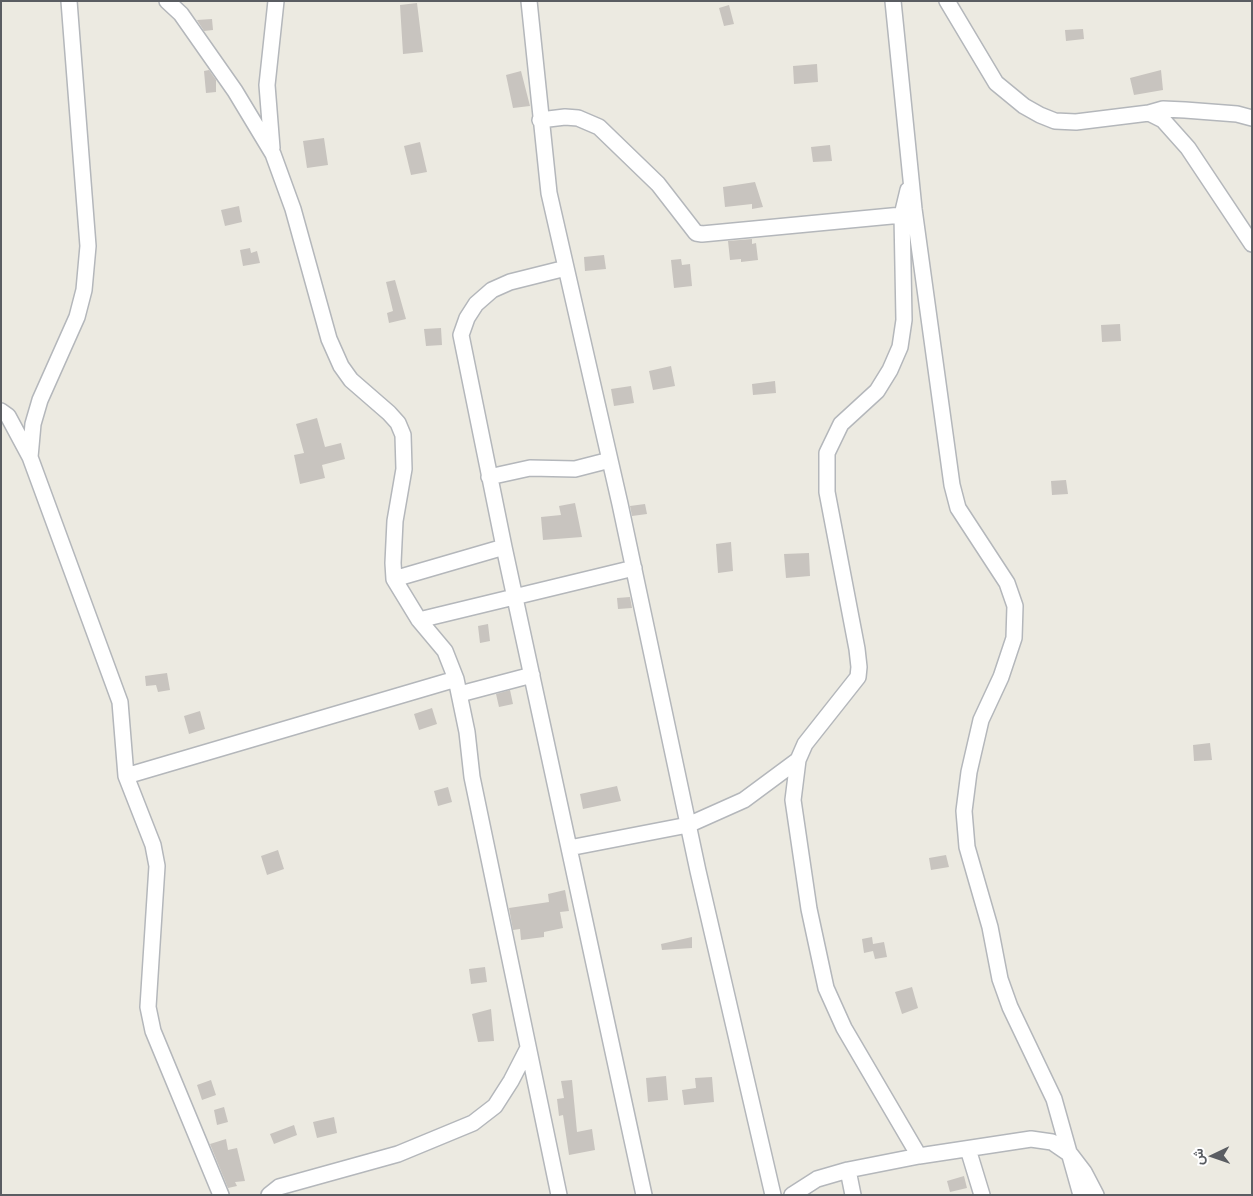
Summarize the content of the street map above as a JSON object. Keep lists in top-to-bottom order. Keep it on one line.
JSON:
{"north":"left"}
